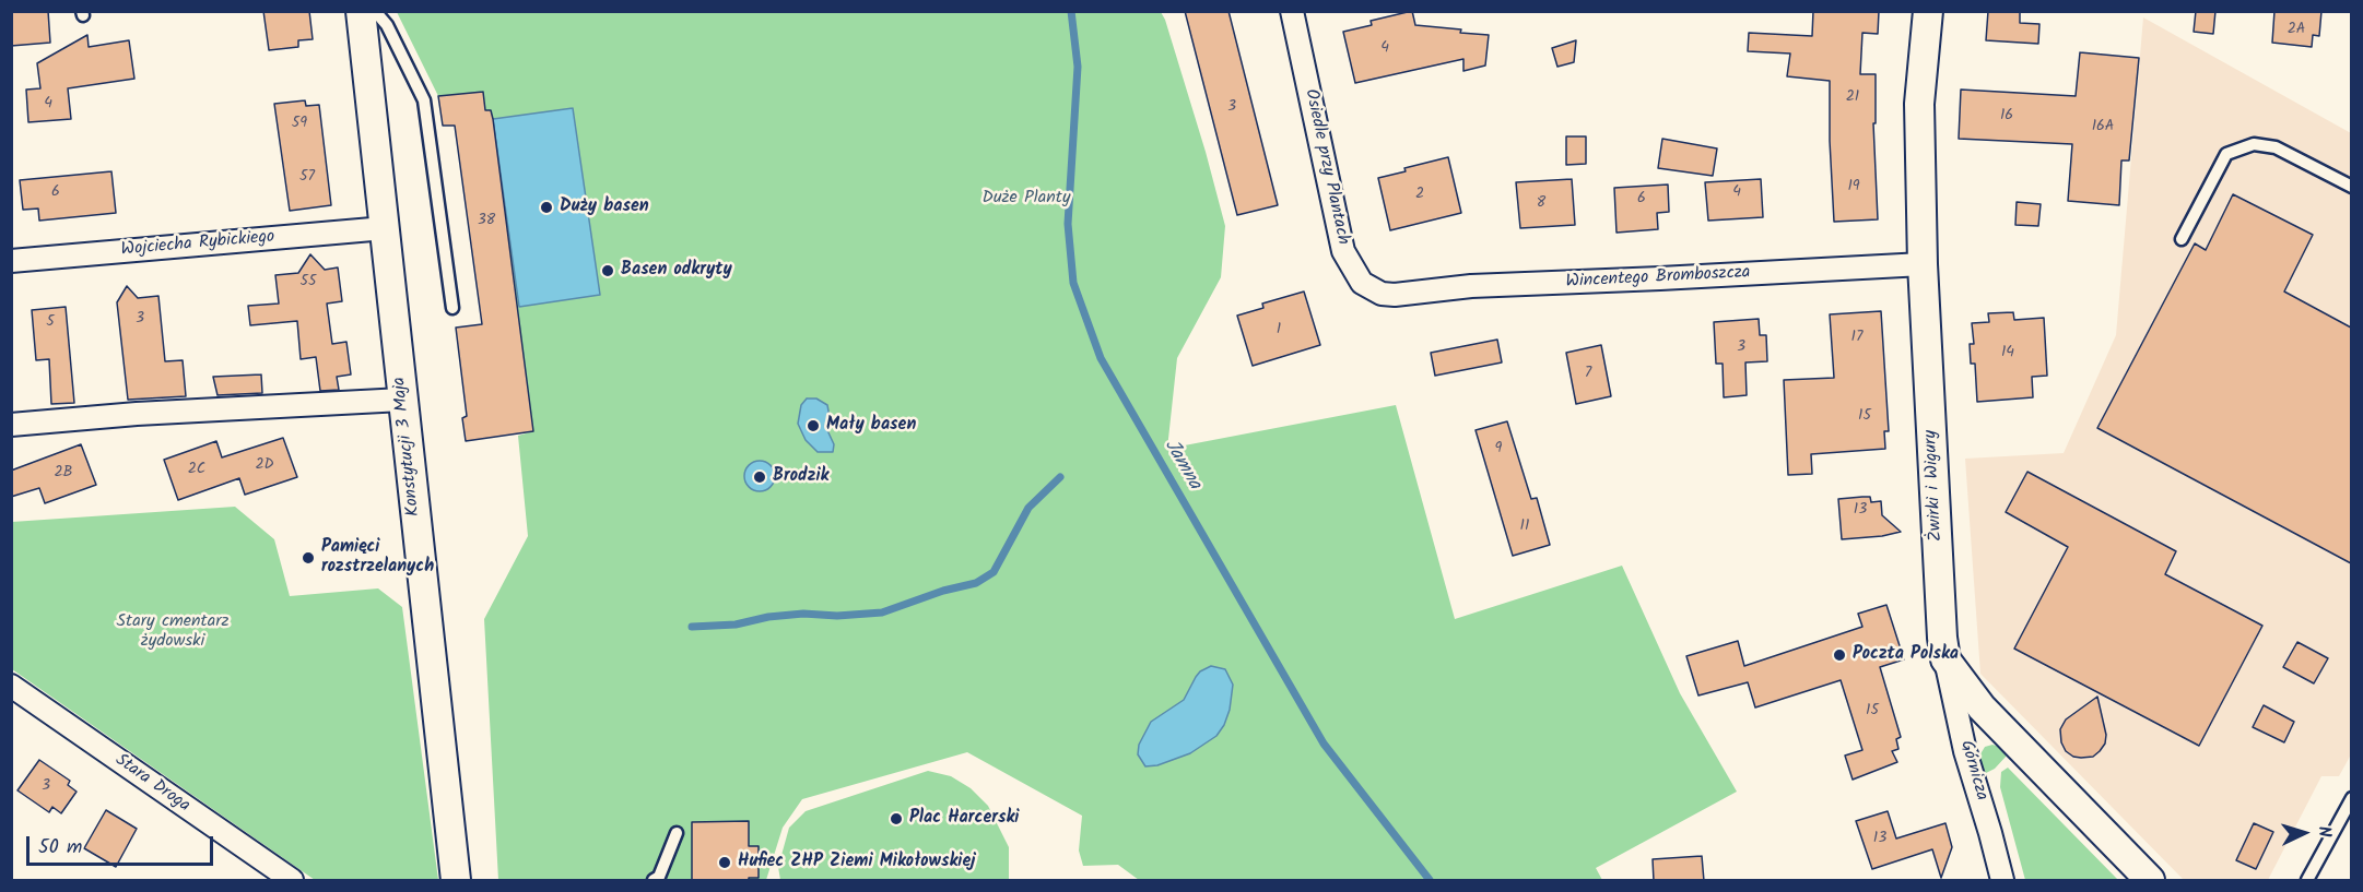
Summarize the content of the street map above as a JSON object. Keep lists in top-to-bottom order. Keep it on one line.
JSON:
{"streets":{"street":["Osiedle przy Plantach","Wojciecha Rybickiego","Wincentego Bromboszcza","Konstytucji 3 Maja","Żwirki i Wigury","Górnicza","Stara Droga"]},"crossings":[["Osiedle przy Plantach","Wincentego Bromboszcza"],["Wojciecha Rybickiego","Konstytucji 3 Maja"],["Wincentego Bromboszcza","Żwirki i Wigury"],["Żwirki i Wigury","Górnicza"]],"water":["Jamna"],"parks":["Duże Planty","Stary cmentarz żydowski"],"places":["Duży basen","Basen odkryty","Mały basen","Brodzik","Pamięci rozstrzelanych","Poczta Polska","Plac Harcerski","Hufiec ZHP Ziemi Mikołowskiej"],"house_numbers":["2A","4","21","4","3","16","59","16A","57","19","6","4","2","6","8","38","55","3","5","1","17","3","14","7","15","9","2D","2C","2B","13","11","15","3","13"],"scale_bar":"50 m","north":"right"}
